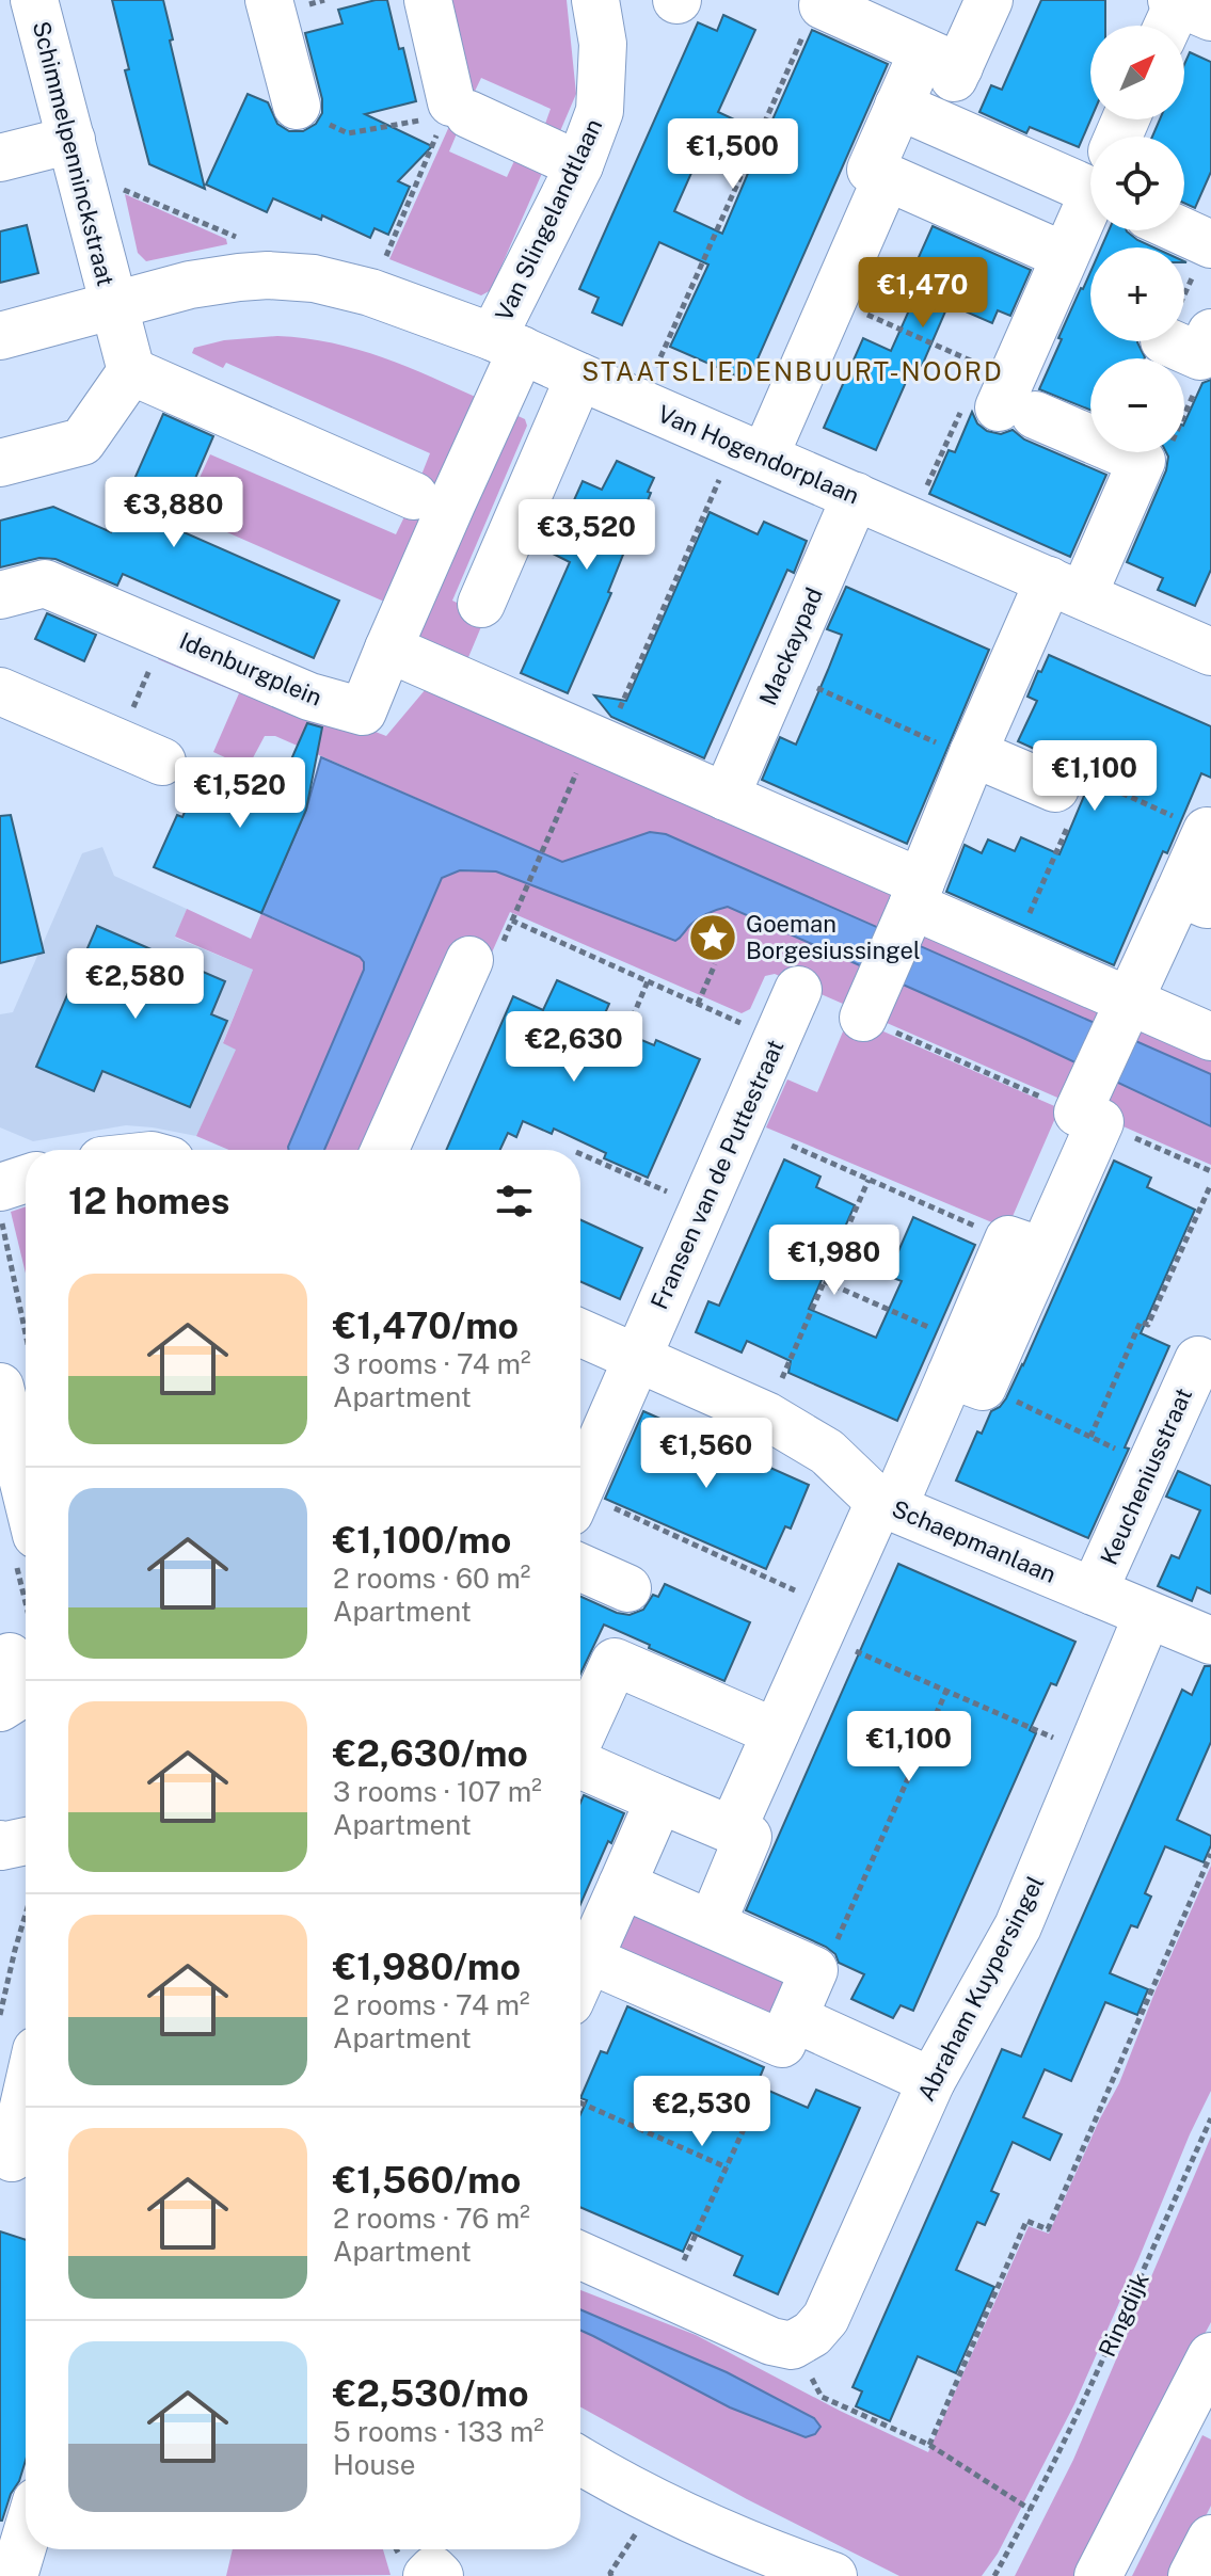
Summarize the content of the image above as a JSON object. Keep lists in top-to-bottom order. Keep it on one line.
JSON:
{"streets":{"street":["Schimmelpenninckstraat","Van Slingelandtlaan","Van Hogendorplaan","Mackaypad","Idenburgplein","Fransen van de Puttestraat","Keucheniusstraat","Schaepmanlaan","Abraham Kuypersingel"],"path":["Ringdijk"]},"crossings":[["Schimmelpenninckstraat","Van Hogendorplaan"],["Van Slingelandtlaan","Van Hogendorplaan"],["Van Slingelandtlaan","Idenburgplein"],["Van Hogendorplaan","Mackaypad"],["Fransen van de Puttestraat","Schaepmanlaan"],["Keucheniusstraat","Schaepmanlaan"],["Schaepmanlaan","Abraham Kuypersingel"]],"districts":["STAATSLIEDENBUURT-NOORD"],"places":{"place":["Goeman Borgesiussingel"]},"north":"top right","page":{"map_buttons":["+","−"],"price":["€1,500","€1,470","€3,880","€3,520","€1,100","€1,520","€2,580","€2,630","€1,980","€1,560","€1,100","€2,530"],"heading":"12 homes","list":[{"name":"€1,470/mo","note":"3 rooms · 74 m² · Apartment"},{"name":"€1,100/mo","note":"2 rooms · 60 m² · Apartment"},{"name":"€2,630/mo","note":"3 rooms · 107 m² · Apartment"},{"name":"€1,980/mo","note":"2 rooms · 74 m² · Apartment"},{"name":"€1,560/mo","note":"2 rooms · 76 m² · Apartment"},{"name":"€2,530/mo","note":"5 rooms · 133 m² · House"}]}}
